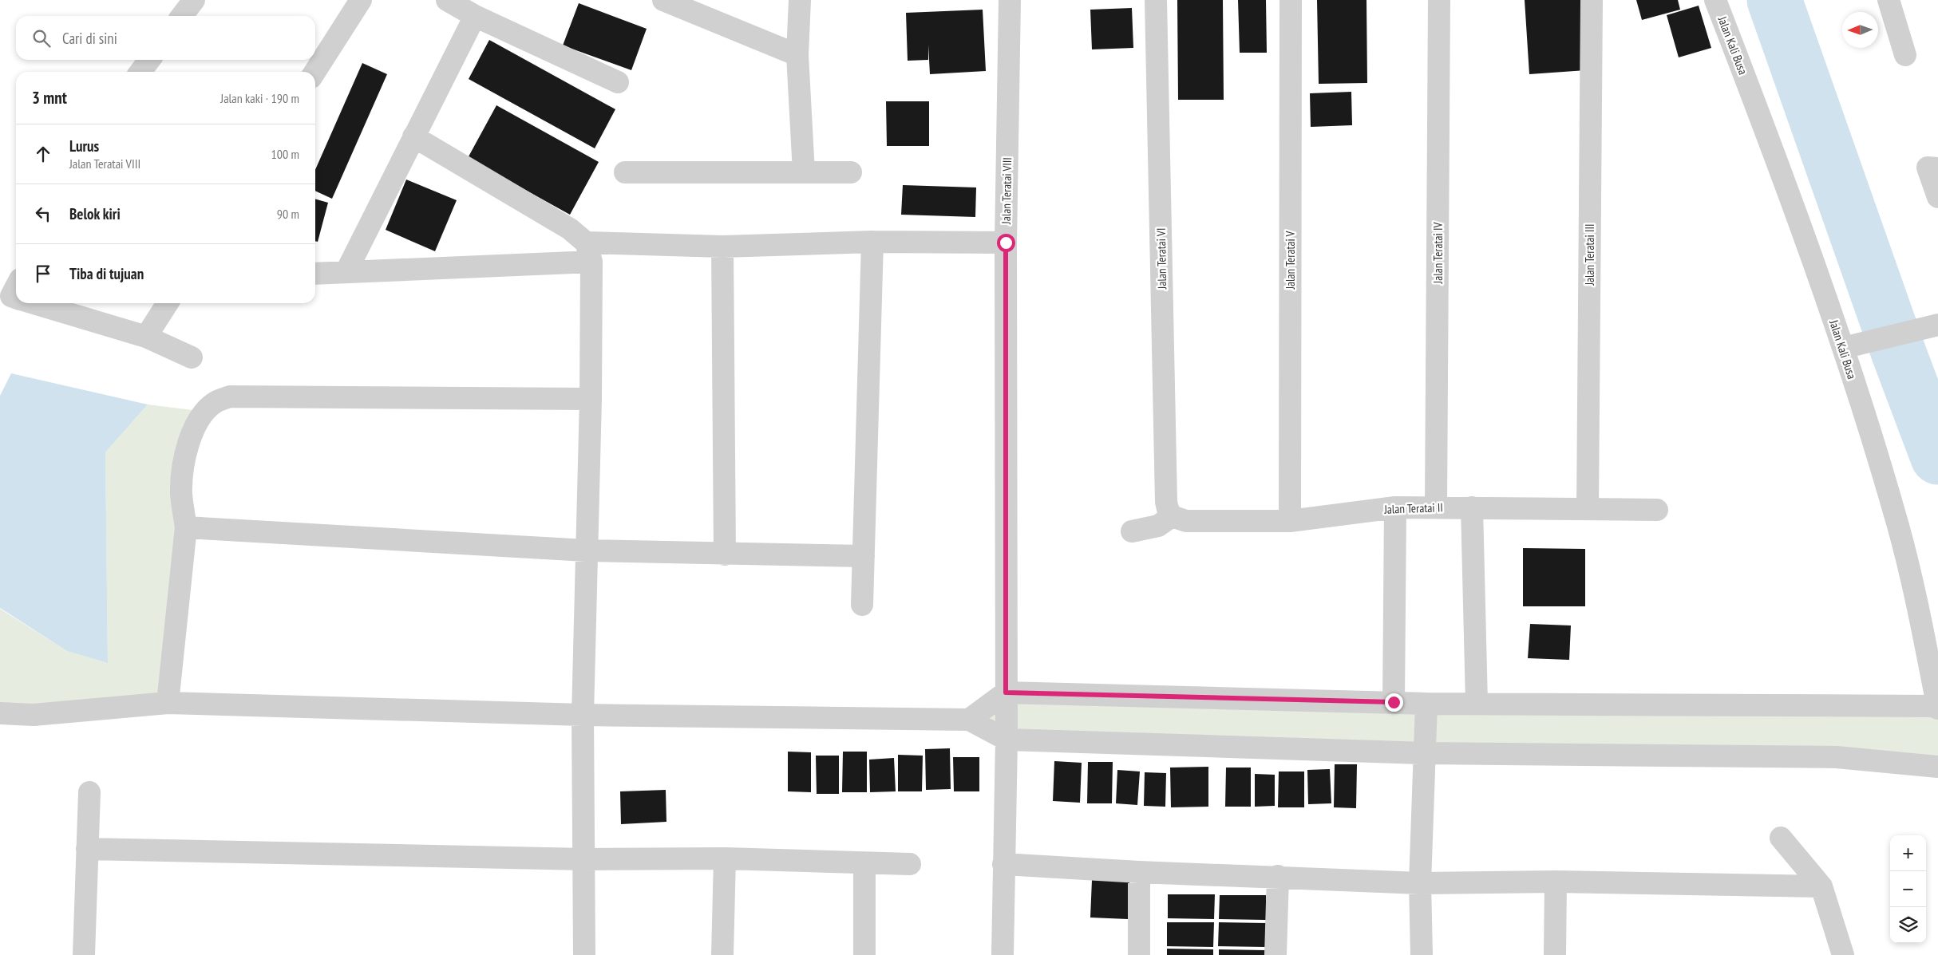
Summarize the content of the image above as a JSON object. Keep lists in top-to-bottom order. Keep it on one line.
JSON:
{"streets":{"street":["Jalan Kali Busa","Jalan Teratai VIII","Jalan Teratai IV","Jalan Teratai III","Jalan Teratai VI","Jalan Teratai V","Jalan Teratai II"]},"crossings":[["Jalan Teratai IV","Jalan Teratai II"],["Jalan Teratai III","Jalan Teratai II"],["Jalan Teratai VI","Jalan Teratai II"],["Jalan Teratai V","Jalan Teratai II"]],"north":"left","page":{"search":"Cari di sini","heading":["3 mnt","Jalan kaki · 190 m"],"list":[["Lurus","Jalan Teratai VIII","100 m"],["Belok kiri","90 m"],"Tiba di tujuan"],"map_buttons":["+","−"]}}
